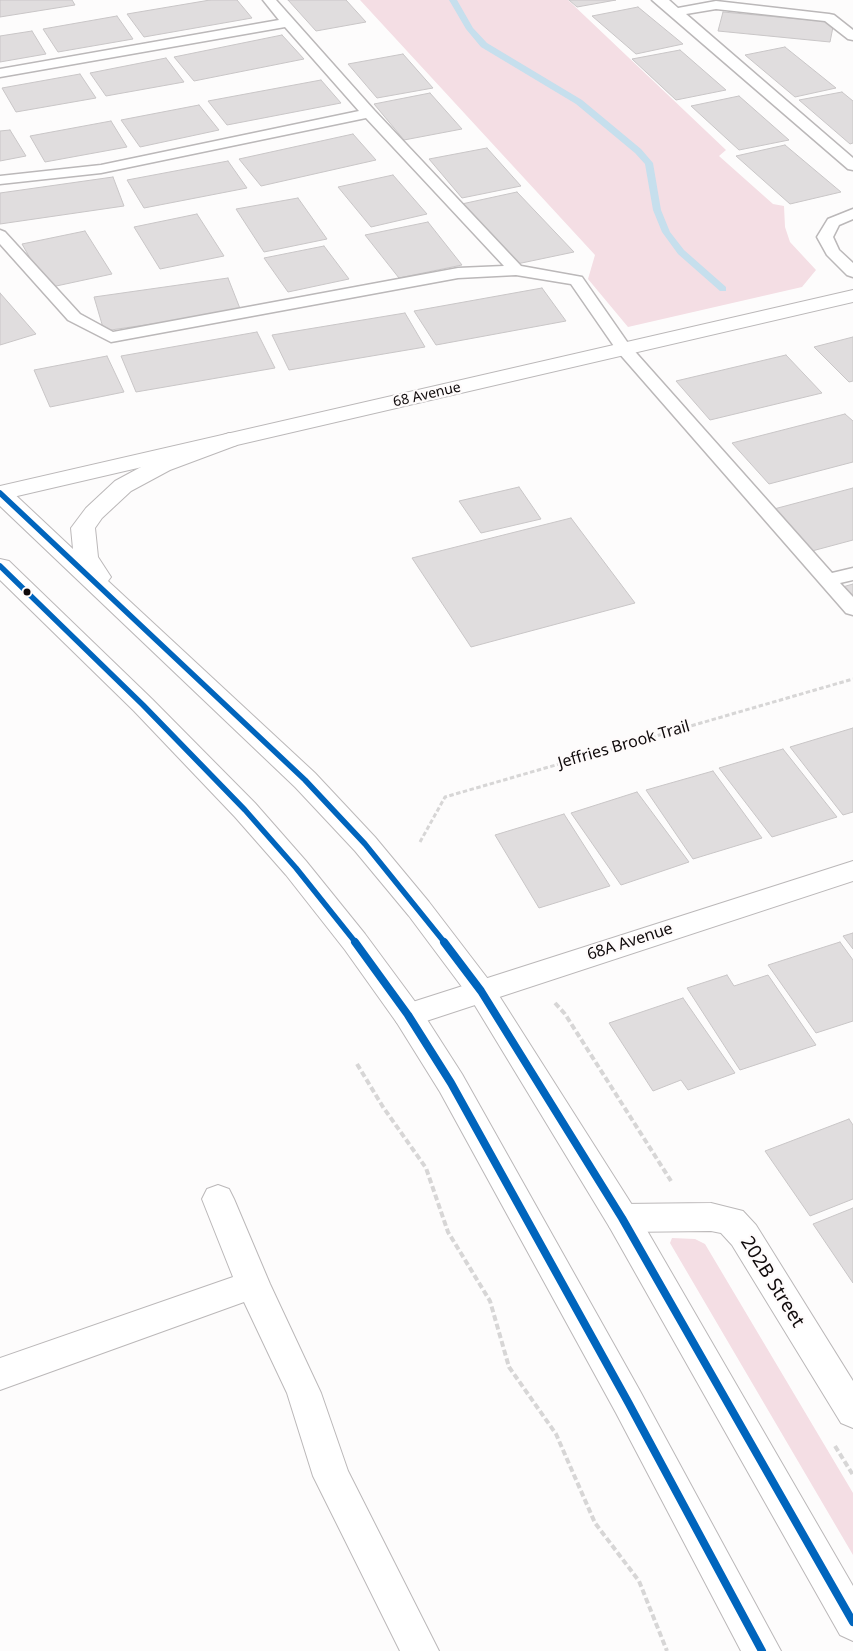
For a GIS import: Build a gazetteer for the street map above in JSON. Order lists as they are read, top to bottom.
{
  "streets": {
    "main road": ["68 Avenue", "68A Avenue", "202B Street"],
    "path": ["Jeffries Brook Trail"]
  }
}
